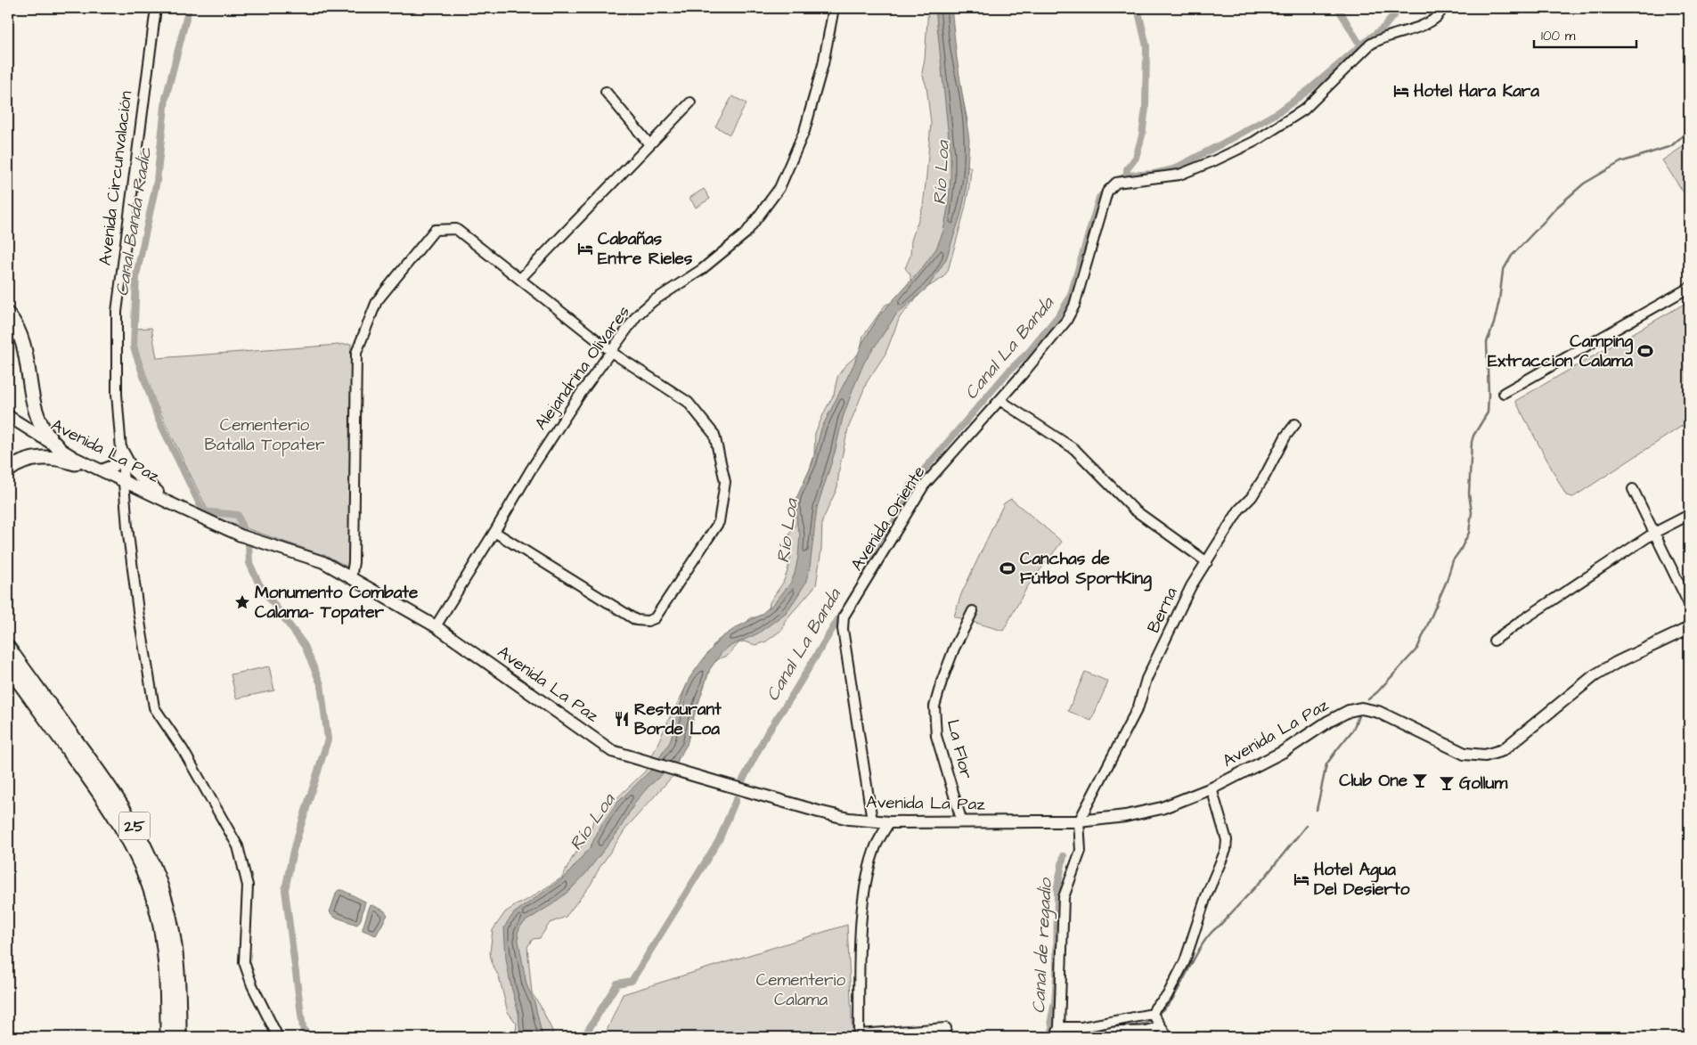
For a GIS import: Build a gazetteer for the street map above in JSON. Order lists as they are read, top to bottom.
{
  "streets": {
    "highway": ["25"],
    "main road": ["Avenida La Paz"],
    "street": [
      "Avenida Circunvalación",
      "Alejandrina Olivares",
      "Avenida Oriente",
      "Berna",
      "La Flor"
    ]
  },
  "crossings": [
    ["Avenida Circunvalación", "Avenida La Paz"],
    ["Alejandrina Olivares", "Avenida La Paz"],
    ["Avenida La Paz", "Avenida Oriente"],
    ["Avenida La Paz", "Berna"],
    ["Avenida La Paz", "La Flor"]
  ],
  "water": [
    "Río Loa",
    "Canal Banda Radic",
    "Canal La Banda",
    "Canal de regadio"
  ],
  "parks": ["Cementerio Batalla Topater", "Cementerio Calama"],
  "places": {
    "hotel": ["Hotel Hara Kara", "Cabañas Entre Rieles", "Hotel Agua Del Desierto"],
    "sports": ["Camping Extraccion Calama", "Canchas de Fútbol SportKing"],
    "place": ["Monumento Combate Calama- Topater"],
    "restaurant": ["Restaurant Borde Loa"],
    "bar": ["Club One", "Gollum"]
  },
  "scale_bar": "100 m"
}
